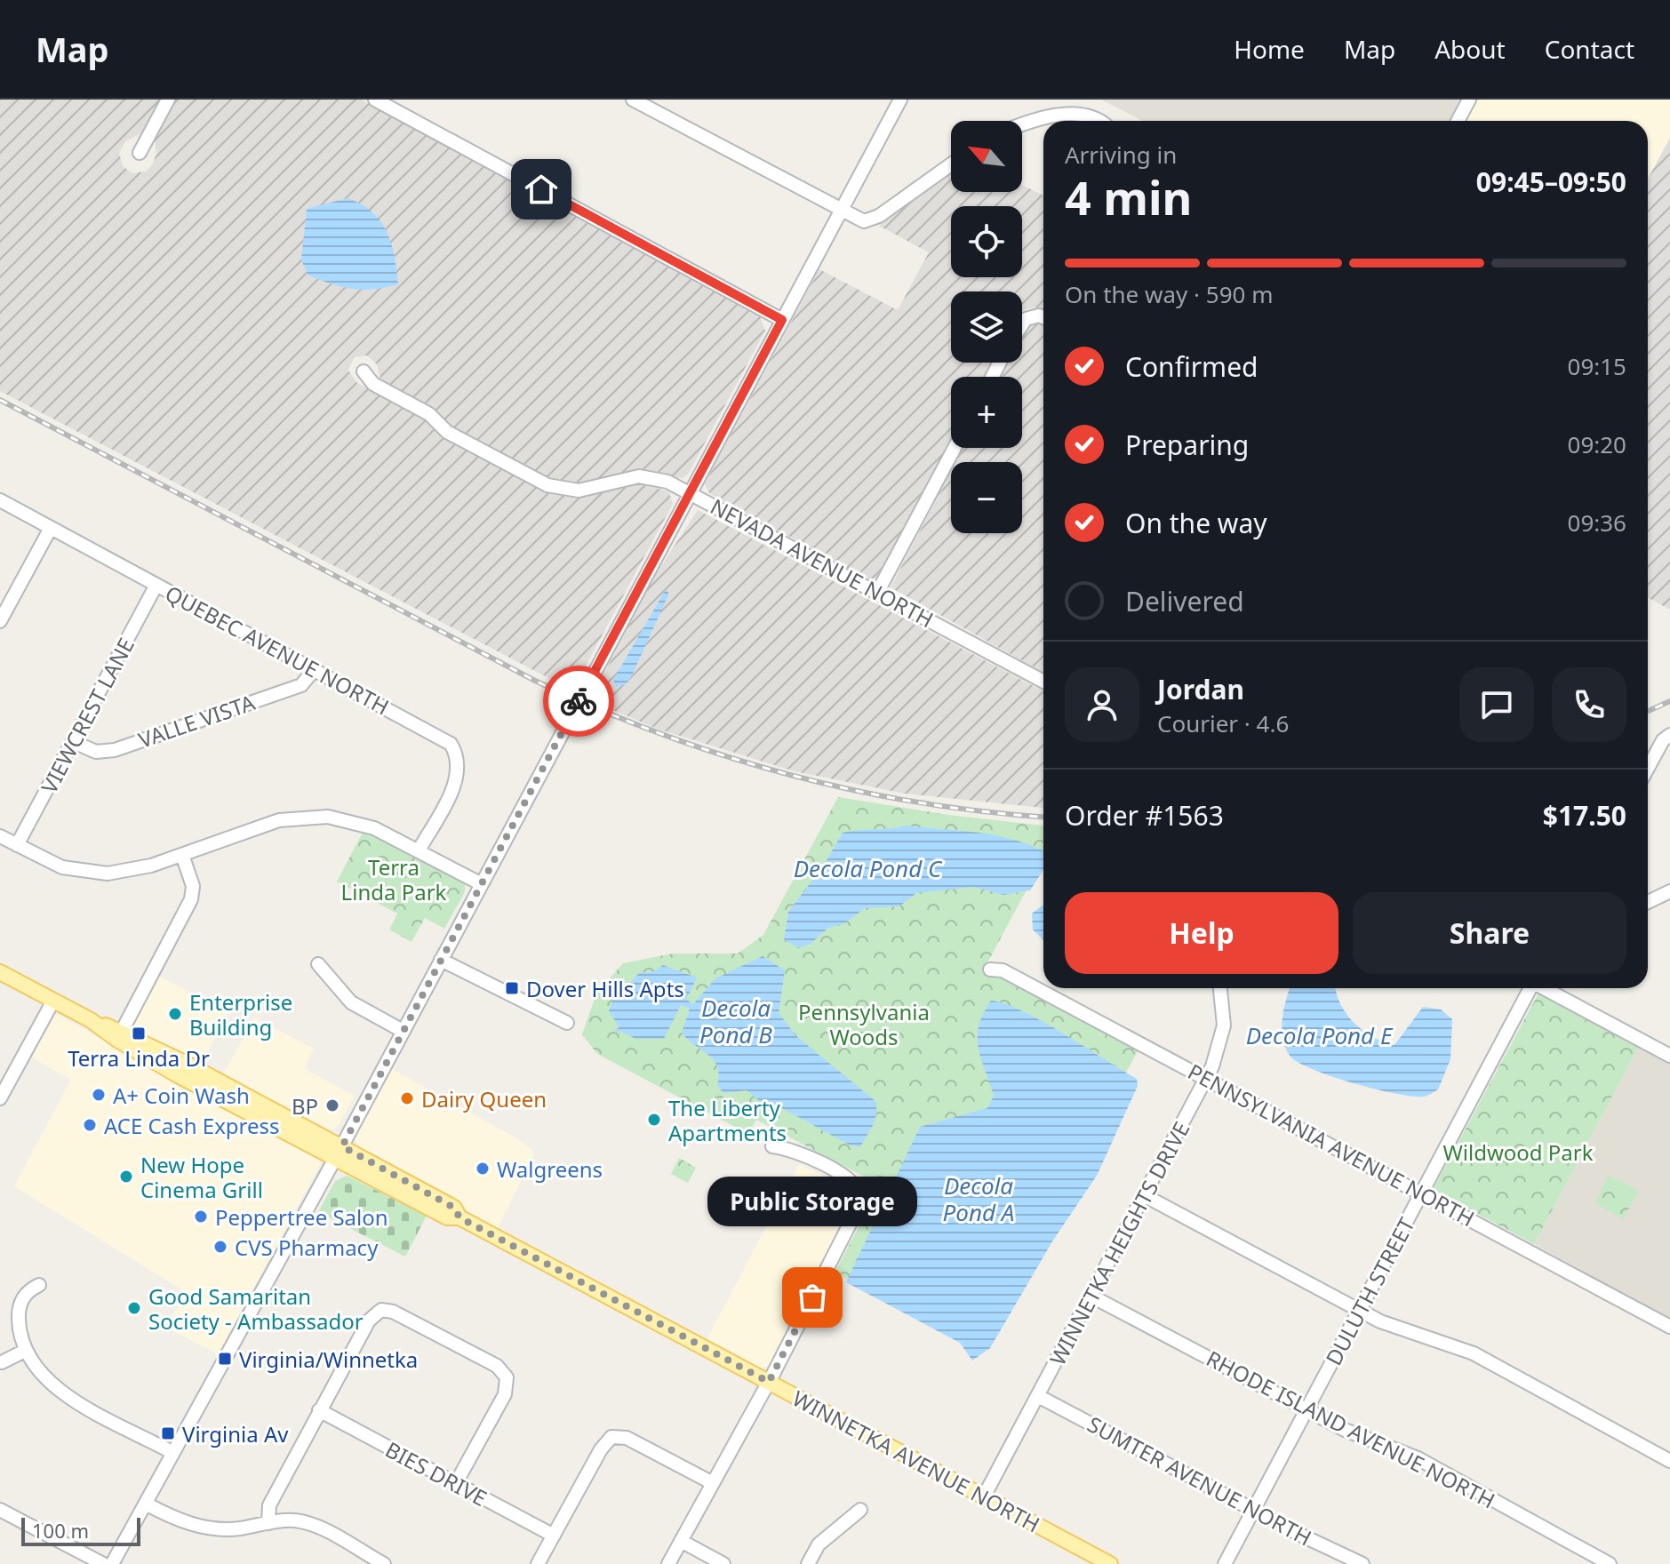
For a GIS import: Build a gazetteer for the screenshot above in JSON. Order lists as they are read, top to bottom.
{
  "streets": {
    "main road": ["WINNETKA AVENUE NORTH"],
    "street": [
      "NEVADA AVENUE NORTH",
      "QUEBEC AVENUE NORTH",
      "VIEWCREST LANE",
      "VALLE VISTA",
      "PENNSYLVANIA AVENUE NORTH",
      "WINNETKA HEIGHTS DRIVE",
      "DULUTH STREET",
      "RHODE ISLAND AVENUE NORTH",
      "BIES DRIVE",
      "SUMTER AVENUE NORTH"
    ]
  },
  "crossings": [
    ["QUEBEC AVENUE NORTH", "VIEWCREST LANE"],
    ["QUEBEC AVENUE NORTH", "VALLE VISTA"],
    ["VIEWCREST LANE", "VALLE VISTA"],
    ["PENNSYLVANIA AVENUE NORTH", "WINNETKA HEIGHTS DRIVE"],
    ["PENNSYLVANIA AVENUE NORTH", "DULUTH STREET"],
    ["WINNETKA HEIGHTS DRIVE", "RHODE ISLAND AVENUE NORTH"],
    ["WINNETKA HEIGHTS DRIVE", "WINNETKA AVENUE NORTH"],
    ["WINNETKA HEIGHTS DRIVE", "SUMTER AVENUE NORTH"],
    ["DULUTH STREET", "RHODE ISLAND AVENUE NORTH"],
    ["DULUTH STREET", "SUMTER AVENUE NORTH"]
  ],
  "water": [
    "Decola Pond C",
    "Decola Pond B",
    "Decola Pond E",
    "Decola Pond A"
  ],
  "parks": ["Terra Linda Park", "Pennsylvania Woods", "Wildwood Park"],
  "places": {
    "transit": [
      "Dover Hills Apts",
      "Terra Linda Dr",
      "Virginia/Winnetka",
      "Virginia Av"
    ],
    "other": [
      "Enterprise Building",
      "A+ Coin Wash",
      "Dairy Queen",
      "BP",
      "The Liberty Apartments",
      "ACE Cash Express",
      "Walgreens",
      "New Hope Cinema Grill",
      "Peppertree Salon",
      "CVS Pharmacy",
      "Public Storage",
      "Good Samaritan Society - Ambassador"
    ]
  },
  "scale_bar": "100 m",
  "north": "top left",
  "page": {
    "header": "Map",
    "nav": [
      "Home",
      "Map",
      "About",
      "Contact"
    ],
    "map_buttons": ["+", "−"],
    "heading": ["4 min", "Arriving in", "09:45–09:50"],
    "panel": [
      "Jordan",
      "Courier · 4.6",
      "Order #1563",
      "$17.50"
    ],
    "bar": "On the way · 590 m",
    "list": [
      ["Confirmed", "09:15"],
      ["Preparing", "09:20"],
      ["On the way", "09:36"],
      "Delivered"
    ],
    "buttons": ["Help", "Share"],
    "bubble": "Public Storage",
    "scale": "100 m"
  }
}
